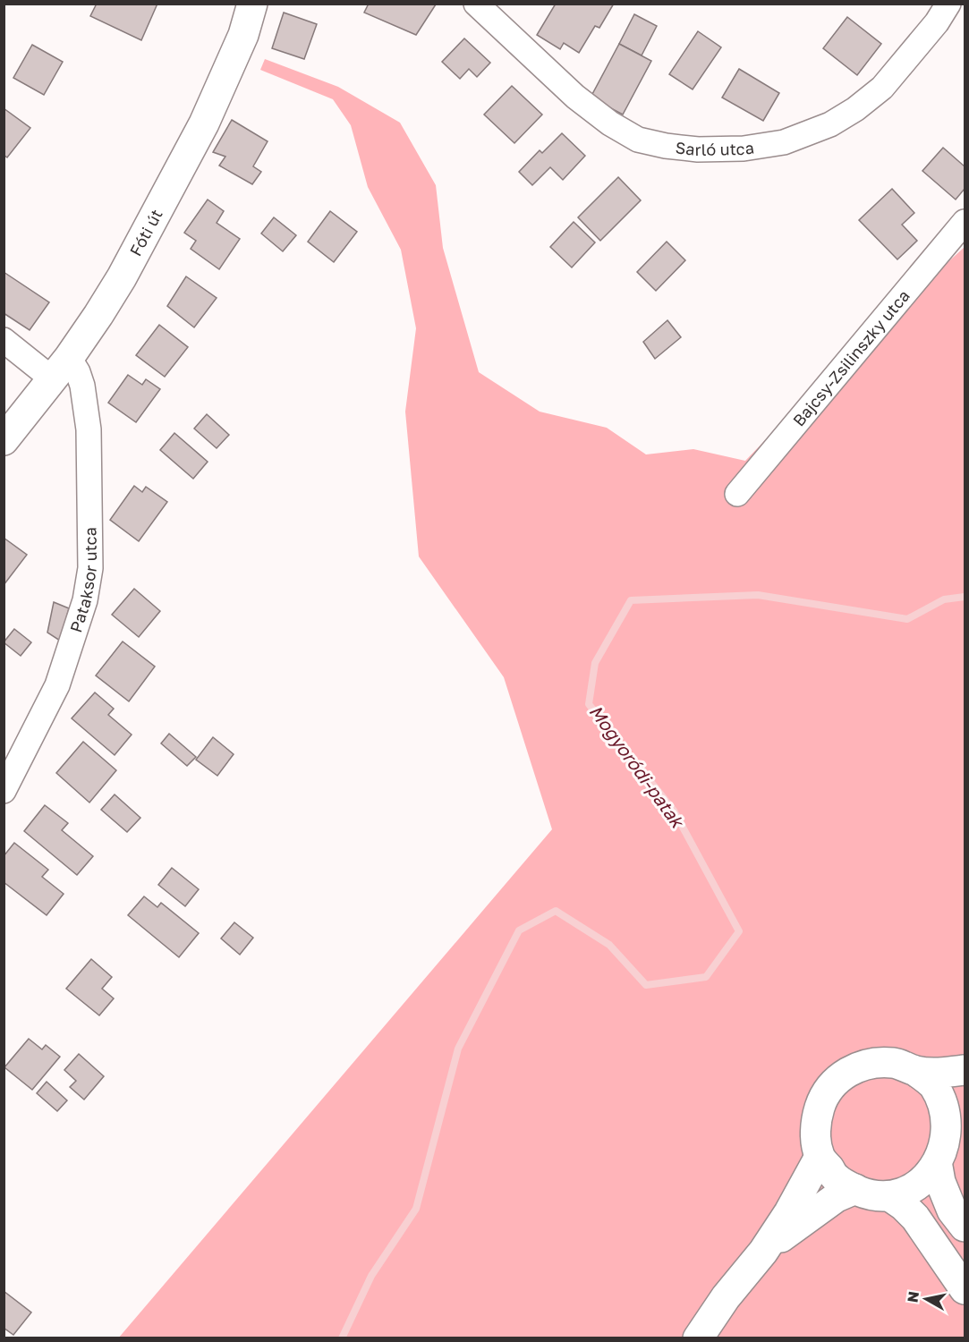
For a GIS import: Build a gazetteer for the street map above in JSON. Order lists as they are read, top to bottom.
{
  "streets": {
    "main road": ["Fóti út"],
    "street": ["Sarló utca", "Bajcsy-Zsilinszky utca", "Pataksor utca"]
  },
  "crossings": [
    ["Fóti út", "Pataksor utca"]
  ],
  "water": ["Mogyoródi-patak"],
  "north": "left"
}
